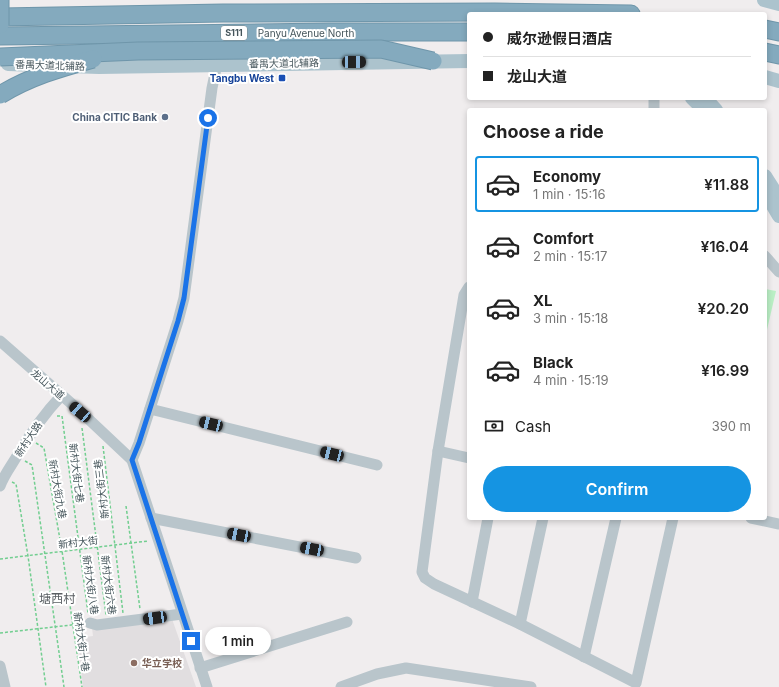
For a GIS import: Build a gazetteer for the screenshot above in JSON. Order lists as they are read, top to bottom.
{
  "streets": {
    "highway": ["S111", "Panyu Avenue North"],
    "main road": ["番禺大道北辅路", "番禺大道北铺路"],
    "street": ["龙山大道", "新村大路"],
    "path": [
      "新村大街七巷",
      "新村大街九巷",
      "新村大街三巷",
      "新村大街",
      "新村大街八巷",
      "新村大街六巷",
      "新村大街十巷"
    ]
  },
  "crossings": [
    ["番禺大道北辅路", "番禺大道北铺路"],
    ["龙山大道", "新村大路"],
    ["龙山大道", "新村大街三巷"],
    ["龙山大道", "新村大街"],
    ["龙山大道", "新村大街六巷"],
    ["新村大路", "新村大街七巷"],
    ["新村大路", "新村大街九巷"],
    ["新村大街七巷", "新村大街"],
    ["新村大街七巷", "新村大街八巷"],
    ["新村大街九巷", "新村大街"],
    ["新村大街九巷", "新村大街十巷"],
    ["新村大街三巷", "新村大街"],
    ["新村大街", "新村大街八巷"],
    ["新村大街", "新村大街六巷"],
    ["新村大街", "新村大街十巷"]
  ],
  "districts": ["塘西村"],
  "places": {
    "transit": ["Tangbu West"],
    "other": ["China CITIC Bank", "华立学校"]
  },
  "page": {
    "banner": ["威尔逊假日酒店", "龙山大道"],
    "heading": "Choose a ride",
    "list": [
      {
        "name": "Economy",
        "note": "1 min · 15:16",
        "value": "¥11.88"
      },
      {
        "name": "Comfort",
        "note": "2 min · 15:17",
        "value": "¥16.04"
      },
      {
        "name": "XL",
        "note": "3 min · 15:18",
        "value": "¥20.20"
      },
      {
        "name": "Black",
        "note": "4 min · 15:19",
        "value": "¥16.99"
      }
    ],
    "pay": ["Cash", "390 m"],
    "buttons": "Confirm",
    "bubble": "1 min"
  }
}
